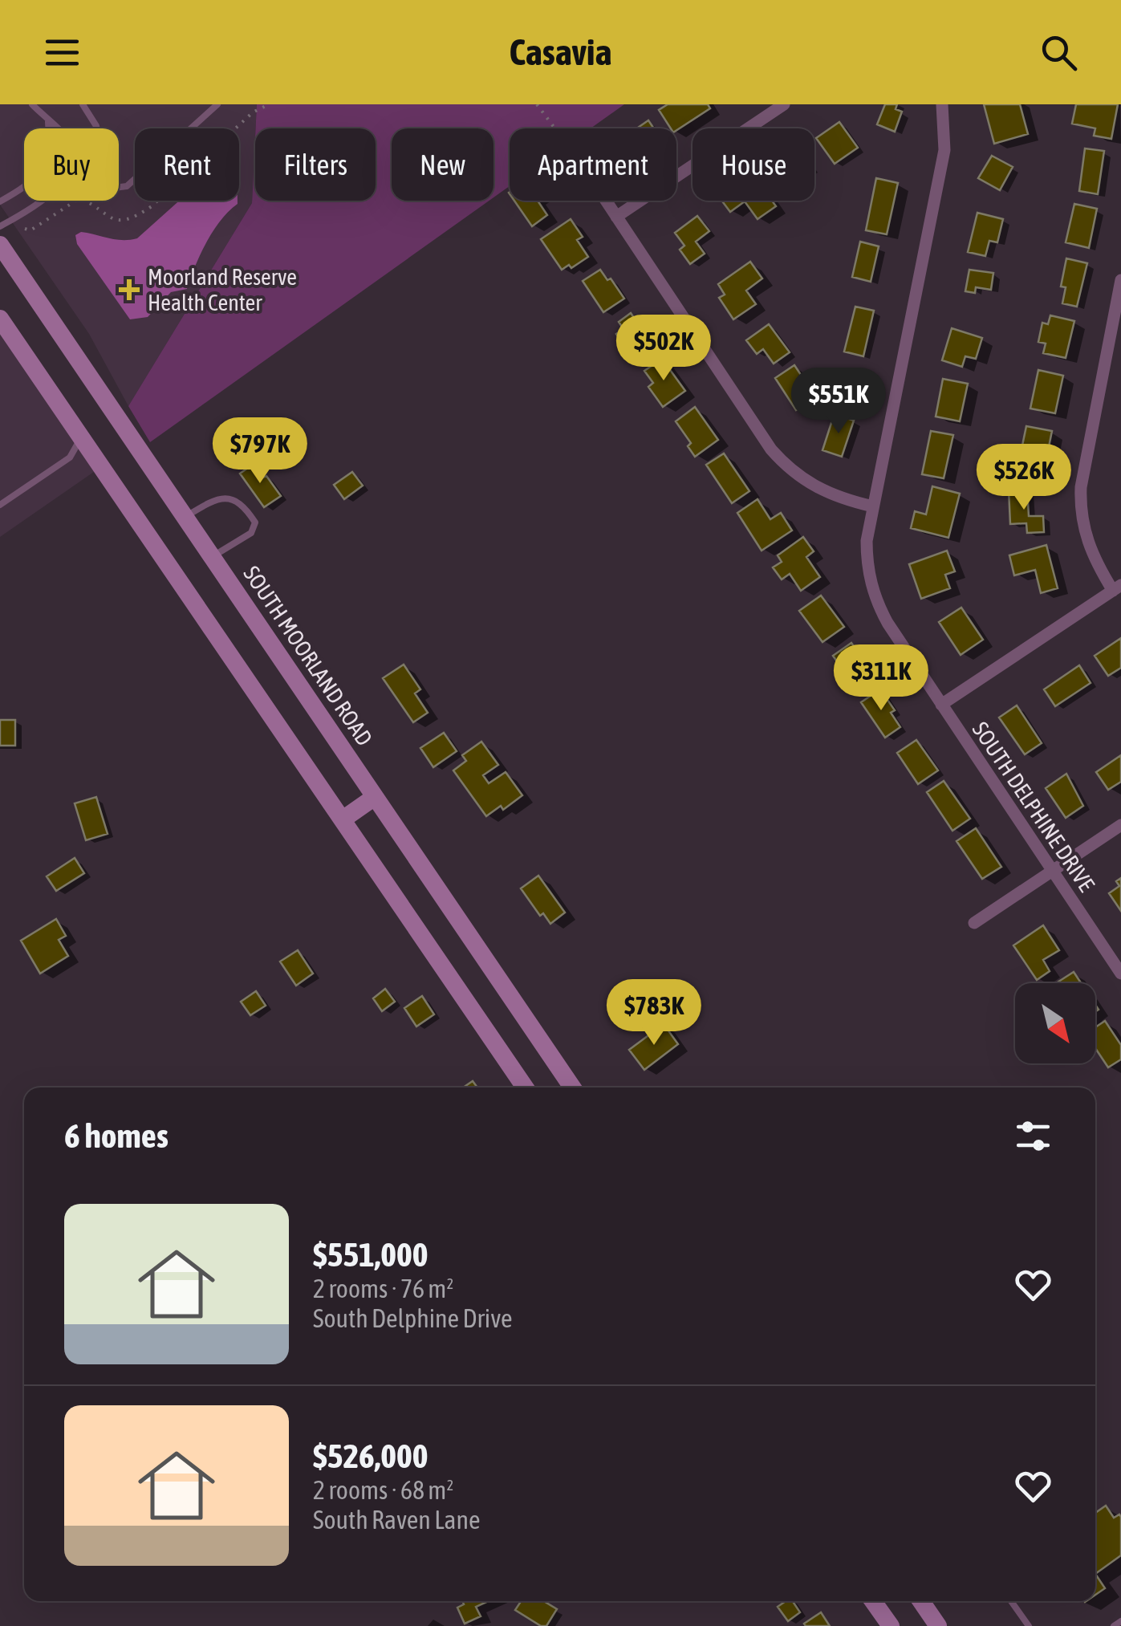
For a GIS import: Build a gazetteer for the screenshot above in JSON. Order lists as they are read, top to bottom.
{
  "streets": {
    "main road": ["SOUTH MOORLAND ROAD"],
    "street": ["SOUTH DELPHINE DRIVE"]
  },
  "places": {
    "health": ["Moorland Reserve Health Center"]
  },
  "north": "bottom right",
  "page": {
    "header": "Casavia",
    "chip": [
      "Buy",
      "Rent",
      "Filters",
      "New",
      "Apartment",
      "House"
    ],
    "price": [
      "$502K",
      "$551K",
      "$797K",
      "$526K",
      "$311K",
      "$783K"
    ],
    "heading": "6 homes",
    "list": [
      {
        "name": "$551,000",
        "note": "2 rooms · 76 m² · South Delphine Drive"
      },
      {
        "name": "$526,000",
        "note": "2 rooms · 68 m² · South Raven Lane"
      }
    ]
  }
}
